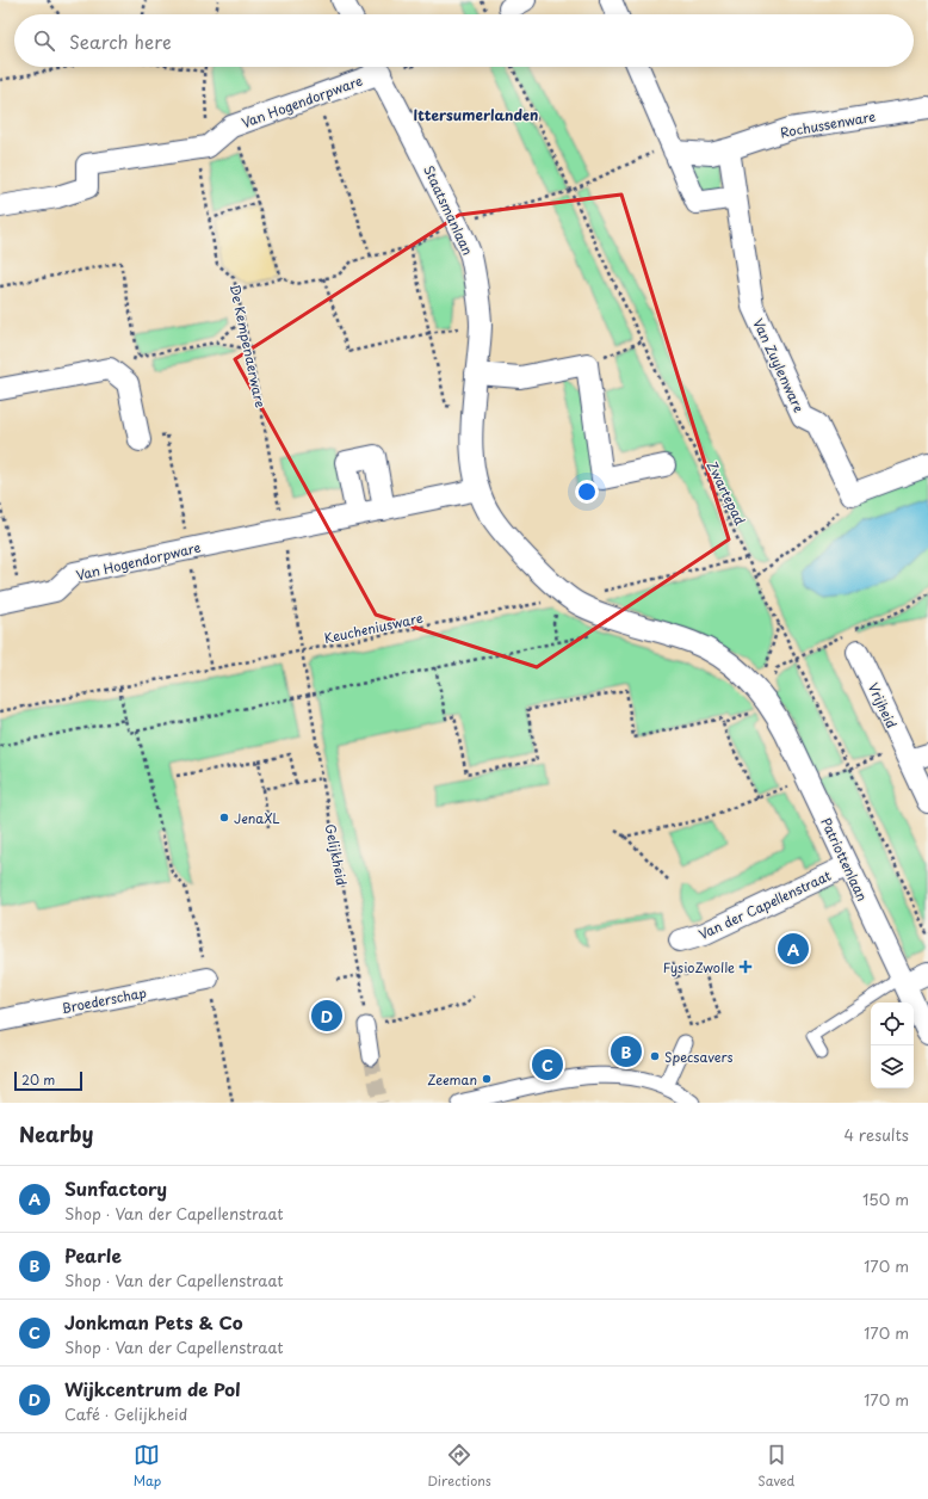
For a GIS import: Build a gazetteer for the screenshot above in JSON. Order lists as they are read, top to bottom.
{
  "streets": {
    "street": [
      "Van Hogendorpware",
      "Rochussenware",
      "Staatsmanlaan",
      "Van Zuylenware",
      "Vrijheid",
      "Patriottenlaan",
      "Van der Capellenstraat",
      "Broederschap"
    ],
    "path": [
      "De Kempenaerware",
      "Zwartepad",
      "Keucheniusware",
      "Gelijkheid"
    ]
  },
  "crossings": [
    ["Van Hogendorpware", "De Kempenaerware"],
    ["Rochussenware", "Van Zuylenware"],
    ["Staatsmanlaan", "Keucheniusware"],
    ["Staatsmanlaan", "Patriottenlaan"],
    ["De Kempenaerware", "Keucheniusware"],
    ["De Kempenaerware", "Gelijkheid"],
    ["Zwartepad", "Keucheniusware"],
    ["Keucheniusware", "Gelijkheid"],
    ["Patriottenlaan", "Van der Capellenstraat"]
  ],
  "districts": ["Ittersumerlanden"],
  "places": {
    "other": ["JenaXL", "Specsavers", "Zeeman"],
    "health": ["FysioZwolle"]
  },
  "scale_bar": "20 m",
  "page": {
    "search": "Search here",
    "pins": [
      "A",
      "D",
      "B",
      "C"
    ],
    "scale": "20 m",
    "heading": ["Nearby", "4 results"],
    "list": [
      {
        "mark": "A",
        "name": "Sunfactory",
        "note": "Shop · Van der Capellenstraat",
        "value": "150 m"
      },
      {
        "mark": "B",
        "name": "Pearle",
        "note": "Shop · Van der Capellenstraat",
        "value": "170 m"
      },
      {
        "mark": "C",
        "name": "Jonkman Pets & Co",
        "note": "Shop · Van der Capellenstraat",
        "value": "170 m"
      },
      {
        "mark": "D",
        "name": "Wijkcentrum de Pol",
        "note": "Café · Gelijkheid",
        "value": "170 m"
      }
    ],
    "nav": ["Map", "Directions", "Saved"]
  }
}
